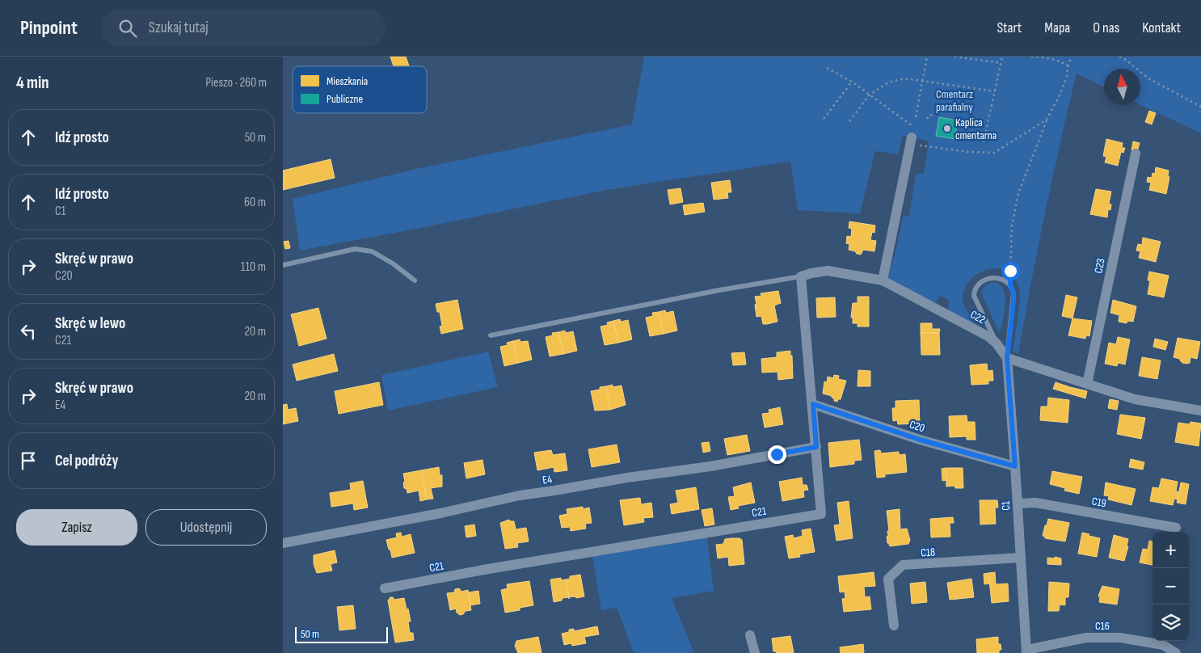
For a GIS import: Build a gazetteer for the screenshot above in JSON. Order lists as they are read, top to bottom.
{
  "streets": {
    "street": [
      "C23",
      "C22",
      "C20",
      "E4",
      "C19",
      "C1",
      "C21",
      "C18",
      "C16"
    ]
  },
  "crossings": [
    ["C22", "C1"],
    ["C20", "C1"],
    ["C20", "C21"],
    ["E4", "C21"],
    ["C19", "C1"],
    ["C1", "C18"],
    ["C1", "C16"]
  ],
  "parks": ["Cmentarz parafialny"],
  "places": ["Kaplica cmentarna"],
  "legend": ["Mieszkania", "Publiczne"],
  "scale_bar": "50 m",
  "north": "top",
  "page": {
    "header": "Pinpoint",
    "search": "Szukaj tutaj",
    "nav": [
      "Start",
      "Mapa",
      "O nas",
      "Kontakt"
    ],
    "heading": ["4 min", "Pieszo · 260 m"],
    "list": [
      ["Idź prosto", "50 m"],
      ["Idź prosto", "C1", "60 m"],
      ["Skręć w prawo", "C20", "110 m"],
      ["Skręć w lewo", "C21", "20 m"],
      ["Skręć w prawo", "E4", "20 m"],
      "Cel podróży"
    ],
    "buttons": ["Zapisz", "Udostępnij"],
    "map_buttons": ["+", "−"],
    "scale": "50 m"
  }
}
